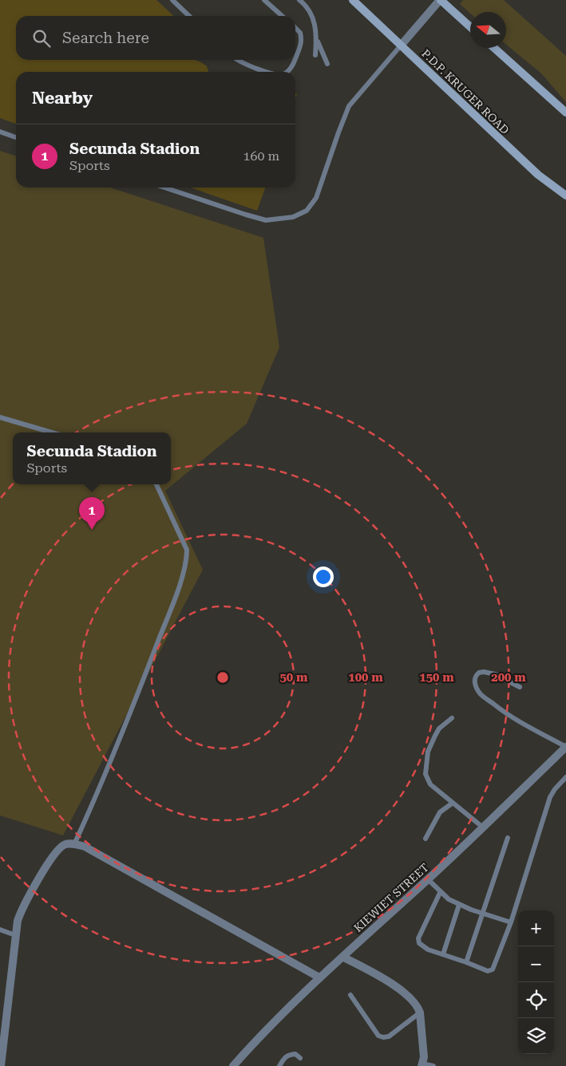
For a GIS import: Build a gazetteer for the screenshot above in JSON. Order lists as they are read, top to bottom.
{
  "streets": {
    "street": ["P.D.P. KRUGER ROAD", "KIEWIET STREET"]
  },
  "north": "left",
  "page": {
    "search": "Search here",
    "heading": "Nearby",
    "list": [
      {
        "mark": "1",
        "name": "Secunda Stadion",
        "note": "Sports",
        "value": "160 m"
      }
    ],
    "popup": ["Secunda Stadion", "Sports"],
    "pins": "1",
    "map_buttons": ["+", "−"]
  },
  "rings": [
    "50 m",
    "100 m",
    "150 m",
    "200 m"
  ]
}
